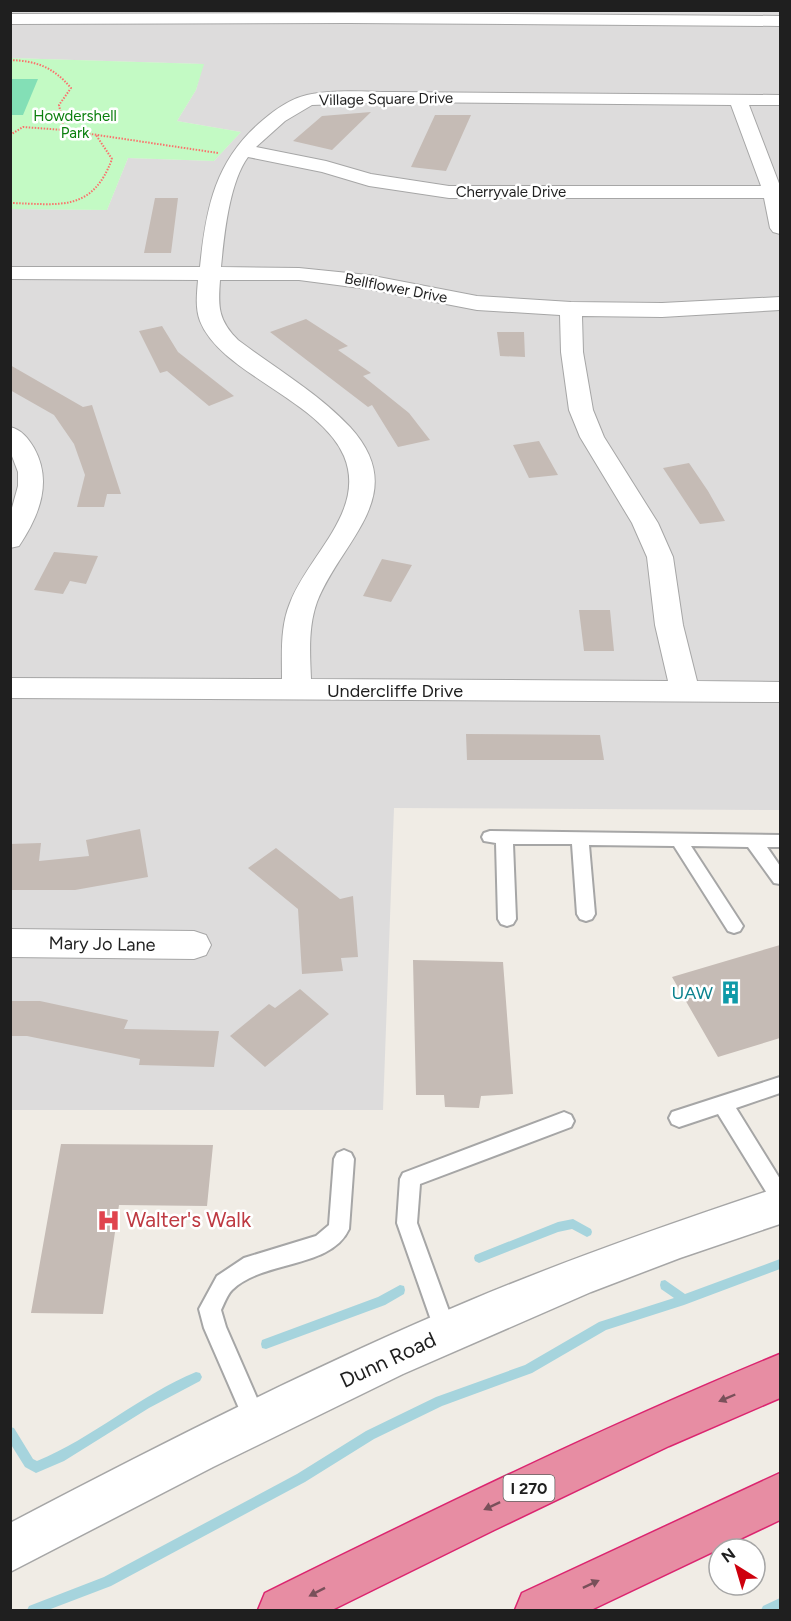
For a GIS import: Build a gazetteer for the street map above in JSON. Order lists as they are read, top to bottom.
{
  "streets": {
    "highway": ["I 270"],
    "street": [
      "Village Square Drive",
      "Cherryvale Drive",
      "Bellflower Drive",
      "Undercliffe Drive",
      "Mary Jo Lane",
      "Dunn Road"
    ]
  },
  "crossings": [
    ["Village Square Drive", "Cherryvale Drive"],
    ["Village Square Drive", "Bellflower Drive"],
    ["Village Square Drive", "Undercliffe Drive"]
  ],
  "parks": ["Howdershell Park"],
  "places": {
    "building": ["UAW"],
    "hospital": ["Walter's Walk"]
  },
  "north": "top left"
}
